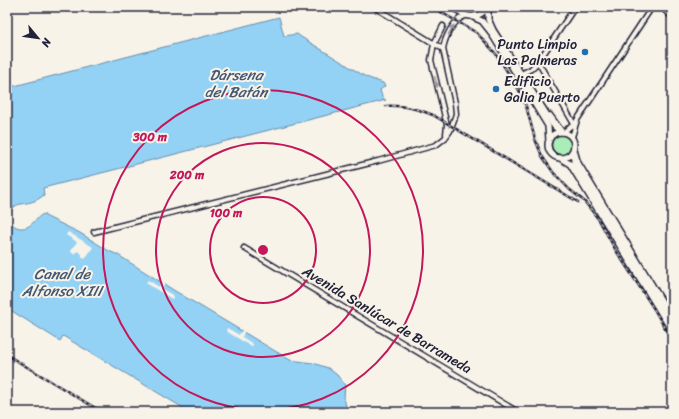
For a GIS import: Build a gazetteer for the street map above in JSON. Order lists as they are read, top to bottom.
{
  "streets": {
    "street": ["Avenida Sanlúcar de Barrameda"]
  },
  "water": ["Dársena del Batán", "Canal de Alfonso XIII"],
  "places": ["Punto Limpio Las Palmeras", "Edificio Galia Puerto"],
  "north": "bottom right",
  "rings": ["300 m", "200 m", "100 m"]
}
